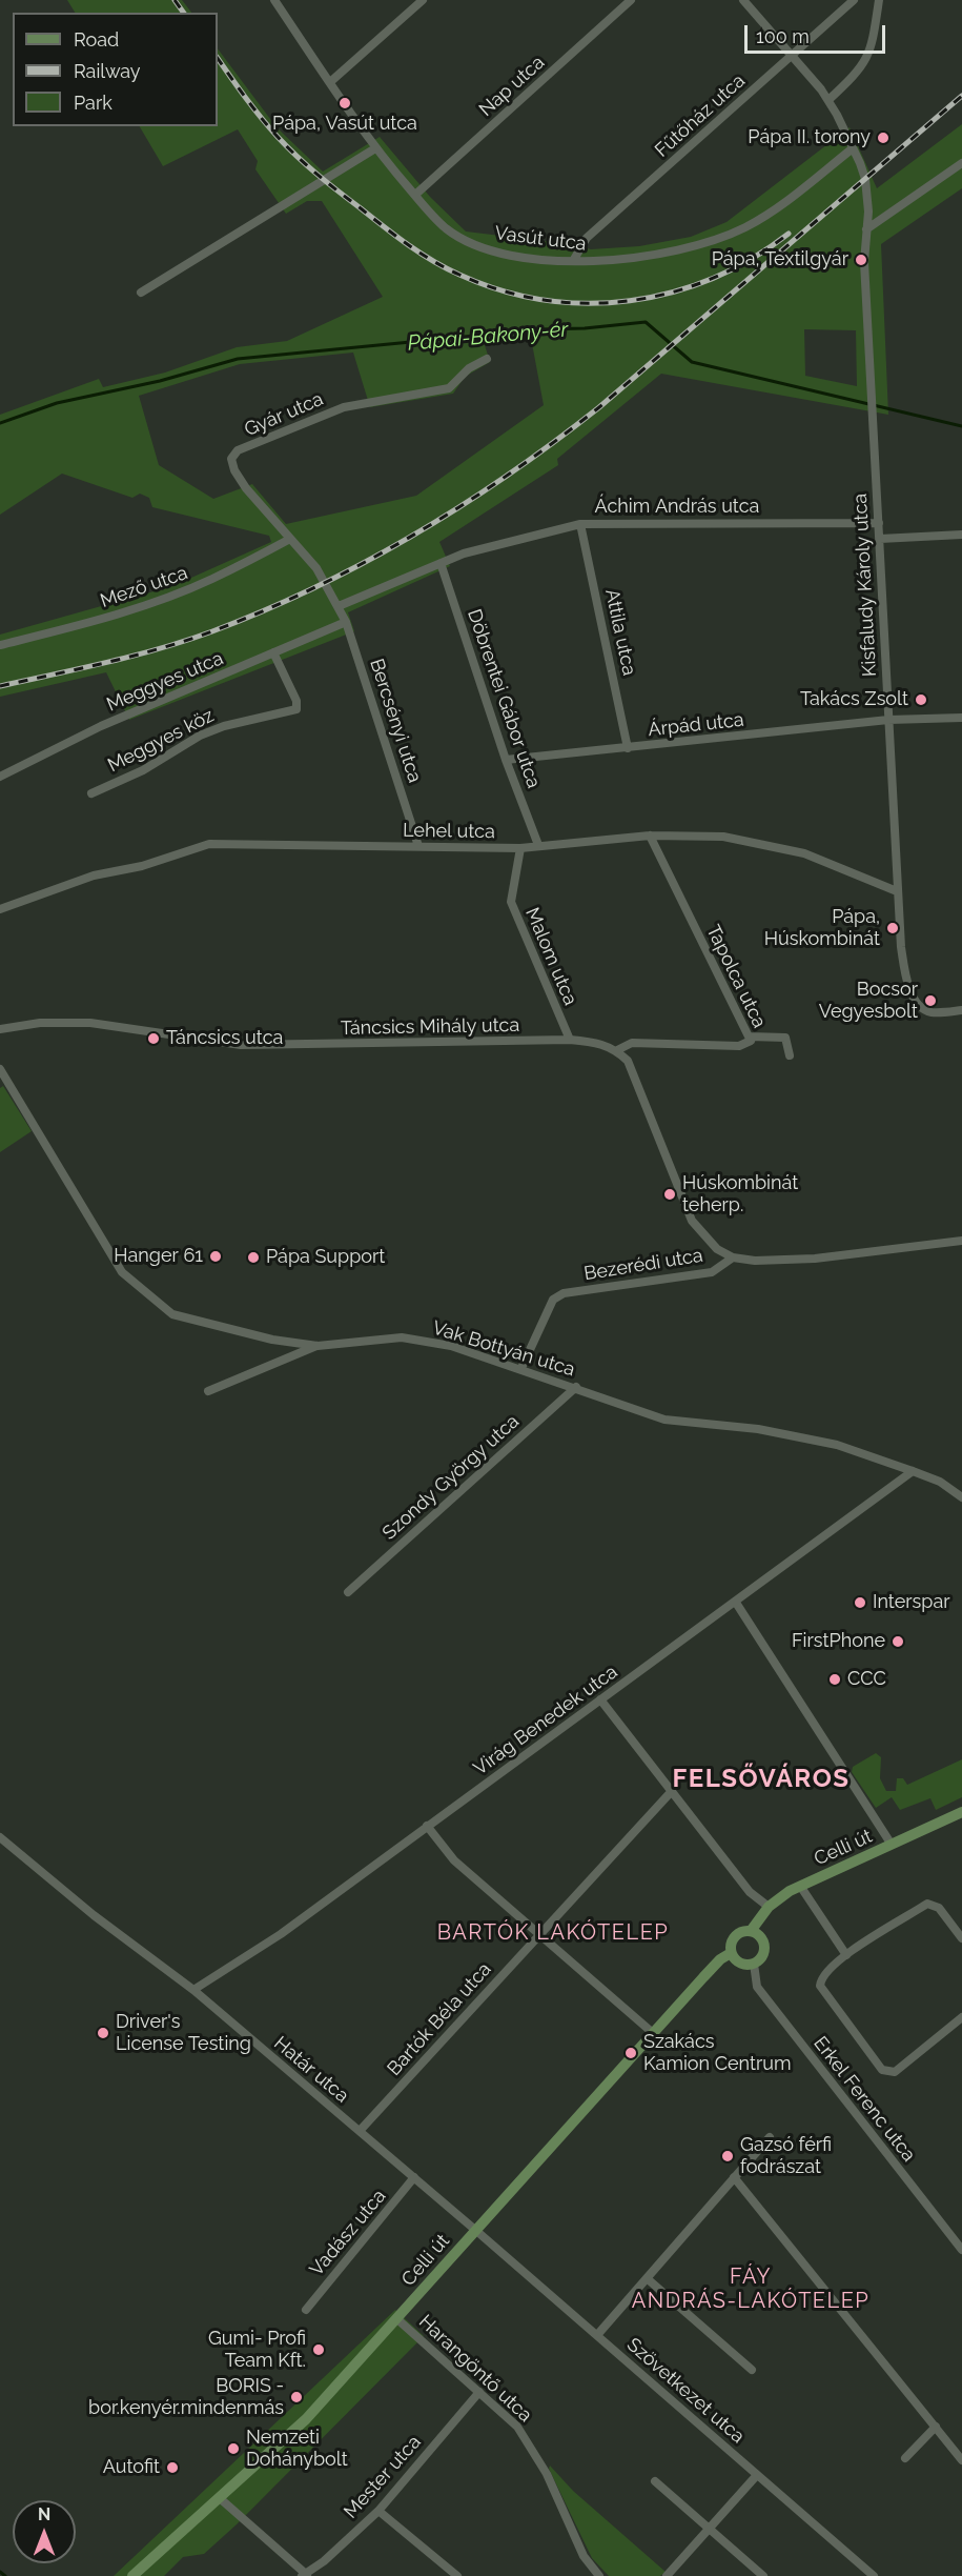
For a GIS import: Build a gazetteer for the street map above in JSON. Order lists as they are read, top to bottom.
{
  "streets": {
    "street": [
      "Nap utca",
      "Fűtőház utca",
      "Vasút utca",
      "Gyár utca",
      "Áchim András utca",
      "Kisfaludy Károly utca",
      "Mező utca",
      "Attila utca",
      "Meggyes utca",
      "Döbrentei Gábor utca",
      "Bercsényi utca",
      "Árpád utca",
      "Meggyes köz",
      "Lehel utca",
      "Malom utca",
      "Tapolca utca",
      "Táncsics Mihály utca",
      "Bezerédi utca",
      "Vak Bottyán utca",
      "Szondy György utca",
      "Virág Benedek utca",
      "Celli út",
      "Bartók Béla utca",
      "Határ utca",
      "Erkel Ferenc utca",
      "Vadász utca",
      "Harangöntő utca",
      "Szövetkezet utca",
      "Mester utca"
    ]
  },
  "crossings": [
    ["Nap utca", "Vasút utca"],
    ["Fűtőház utca", "Vasút utca"],
    ["Fűtőház utca", "Kisfaludy Károly utca"],
    ["Vasút utca", "Kisfaludy Károly utca"],
    ["Gyár utca", "Áchim András utca"],
    ["Gyár utca", "Mező utca"],
    ["Gyár utca", "Bercsényi utca"],
    ["Áchim András utca", "Kisfaludy Károly utca"],
    ["Áchim András utca", "Attila utca"],
    ["Áchim András utca", "Döbrentei Gábor utca"],
    ["Áchim András utca", "Bercsényi utca"],
    ["Kisfaludy Károly utca", "Árpád utca"],
    ["Kisfaludy Károly utca", "Lehel utca"],
    ["Attila utca", "Árpád utca"],
    ["Meggyes utca", "Bercsényi utca"],
    ["Meggyes utca", "Meggyes köz"],
    ["Döbrentei Gábor utca", "Árpád utca"],
    ["Döbrentei Gábor utca", "Lehel utca"],
    ["Bercsényi utca", "Lehel utca"],
    ["Lehel utca", "Malom utca"],
    ["Lehel utca", "Tapolca utca"],
    ["Malom utca", "Táncsics Mihály utca"],
    ["Tapolca utca", "Táncsics Mihály utca"],
    ["Bezerédi utca", "Vak Bottyán utca"],
    ["Vak Bottyán utca", "Szondy György utca"],
    ["Vak Bottyán utca", "Virág Benedek utca"],
    ["Virág Benedek utca", "Határ utca"],
    ["Celli út", "Határ utca"],
    ["Celli út", "Erkel Ferenc utca"],
    ["Celli út", "Harangöntő utca"],
    ["Celli út", "Szövetkezet utca"],
    ["Bartók Béla utca", "Határ utca"],
    ["Határ utca", "Vadász utca"],
    ["Határ utca", "Szövetkezet utca"],
    ["Harangöntő utca", "Mester utca"]
  ],
  "districts": ["FELSŐVÁROS", "BARTÓK LAKÓTELEP", "FÁY ANDRÁS-LAKÓTELEP"],
  "water": ["Pápai-Bakony-ér"],
  "places": [
    "Pápa, Vasút utca",
    "Pápa II. torony",
    "Pápa, Textilgyár",
    "Takács Zsolt",
    "Pápa, Húskombinát",
    "Bocsor Vegyesbolt",
    "Táncsics utca",
    "Húskombinát teherp.",
    "Hanger 61",
    "Pápa Support",
    "Interspar",
    "FirstPhone",
    "CCC",
    "Driver's License Testing",
    "Szakács Kamion Centrum",
    "Gazsó férfi fodrászat",
    "Gumi- Profi Team Kft.",
    "BORIS - bor.kenyér.mindenmás",
    "Nemzeti Dohánybolt",
    "Autofit"
  ],
  "legend": ["Road", "Railway", "Park"],
  "scale_bar": "100 m",
  "north": "top"
}
